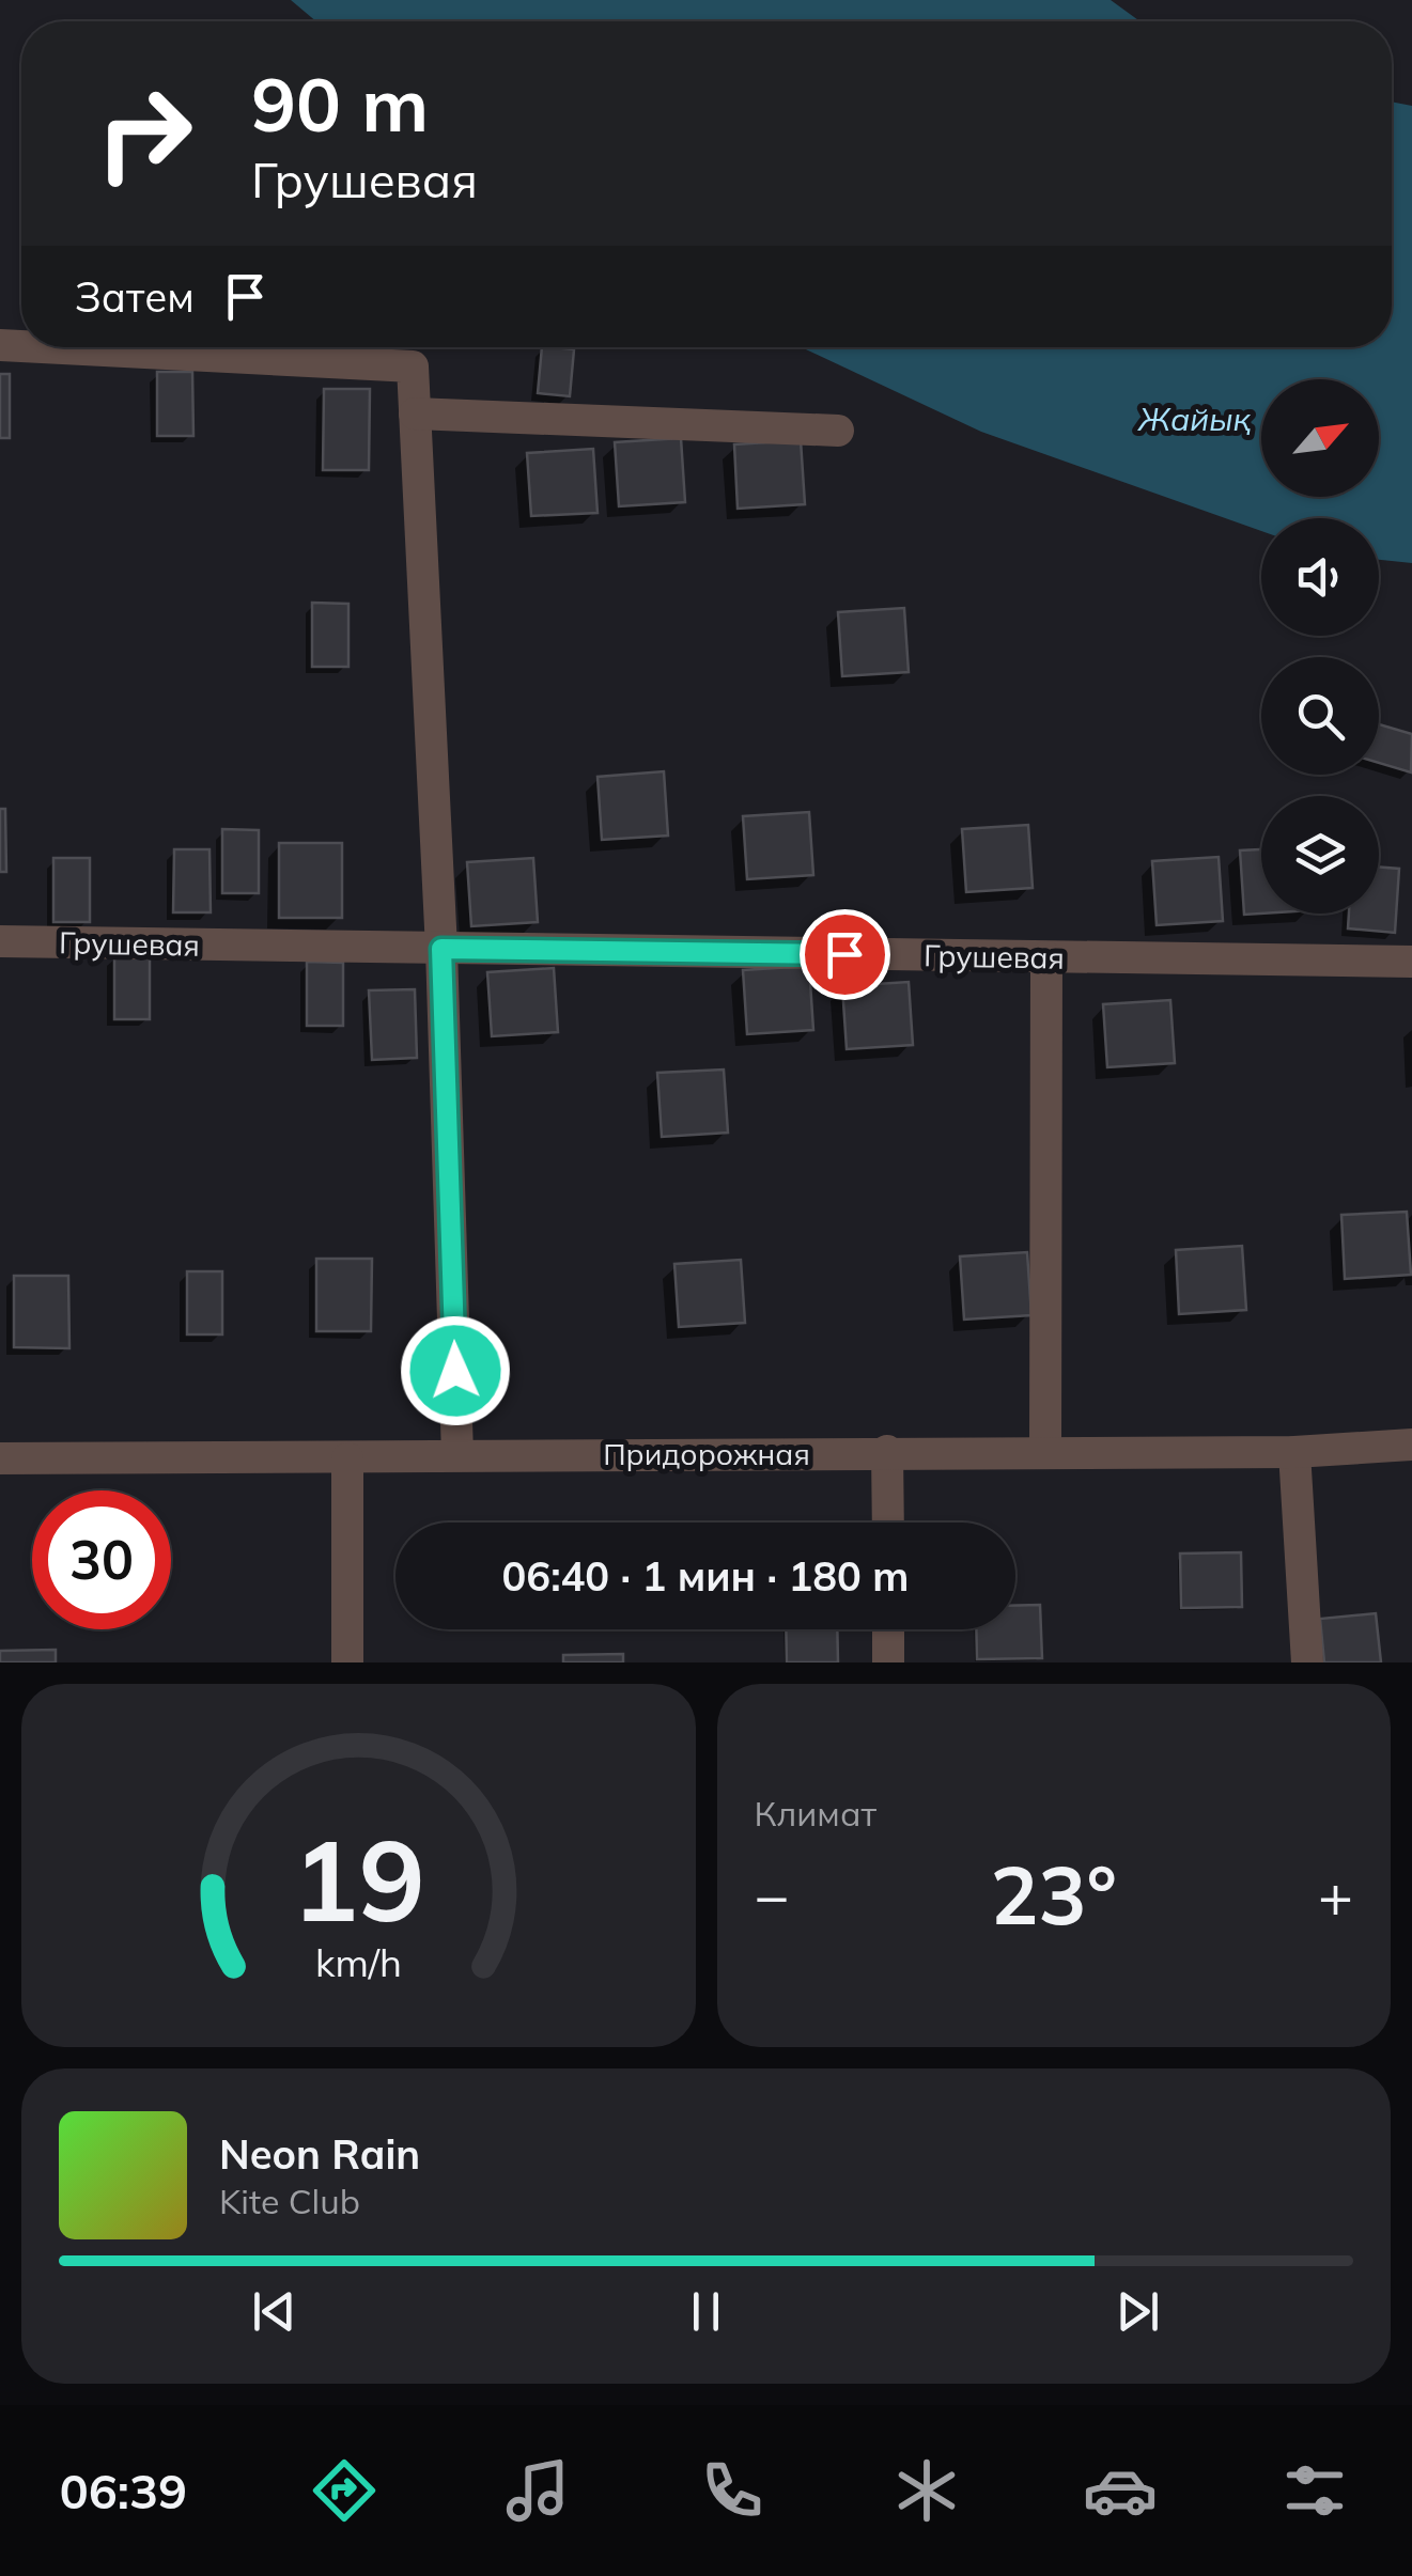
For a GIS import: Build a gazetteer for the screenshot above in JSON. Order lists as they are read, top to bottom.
{
  "streets": {
    "street": ["Грушевая", "Придорожная"]
  },
  "water": ["Жайық"],
  "north": "top right",
  "page": {
    "turn": ["90 m", "Грушевая"],
    "then": "Затем",
    "limit": "30",
    "trip": "06:40 · 1 мин · 180 m",
    "tile": "Климат",
    "heat": ["−", "23°", "+"],
    "song": ["Neon Rain", "Kite Club"],
    "tabs": "06:39",
    "gauge": ["19", "km/h"]
  }
}
